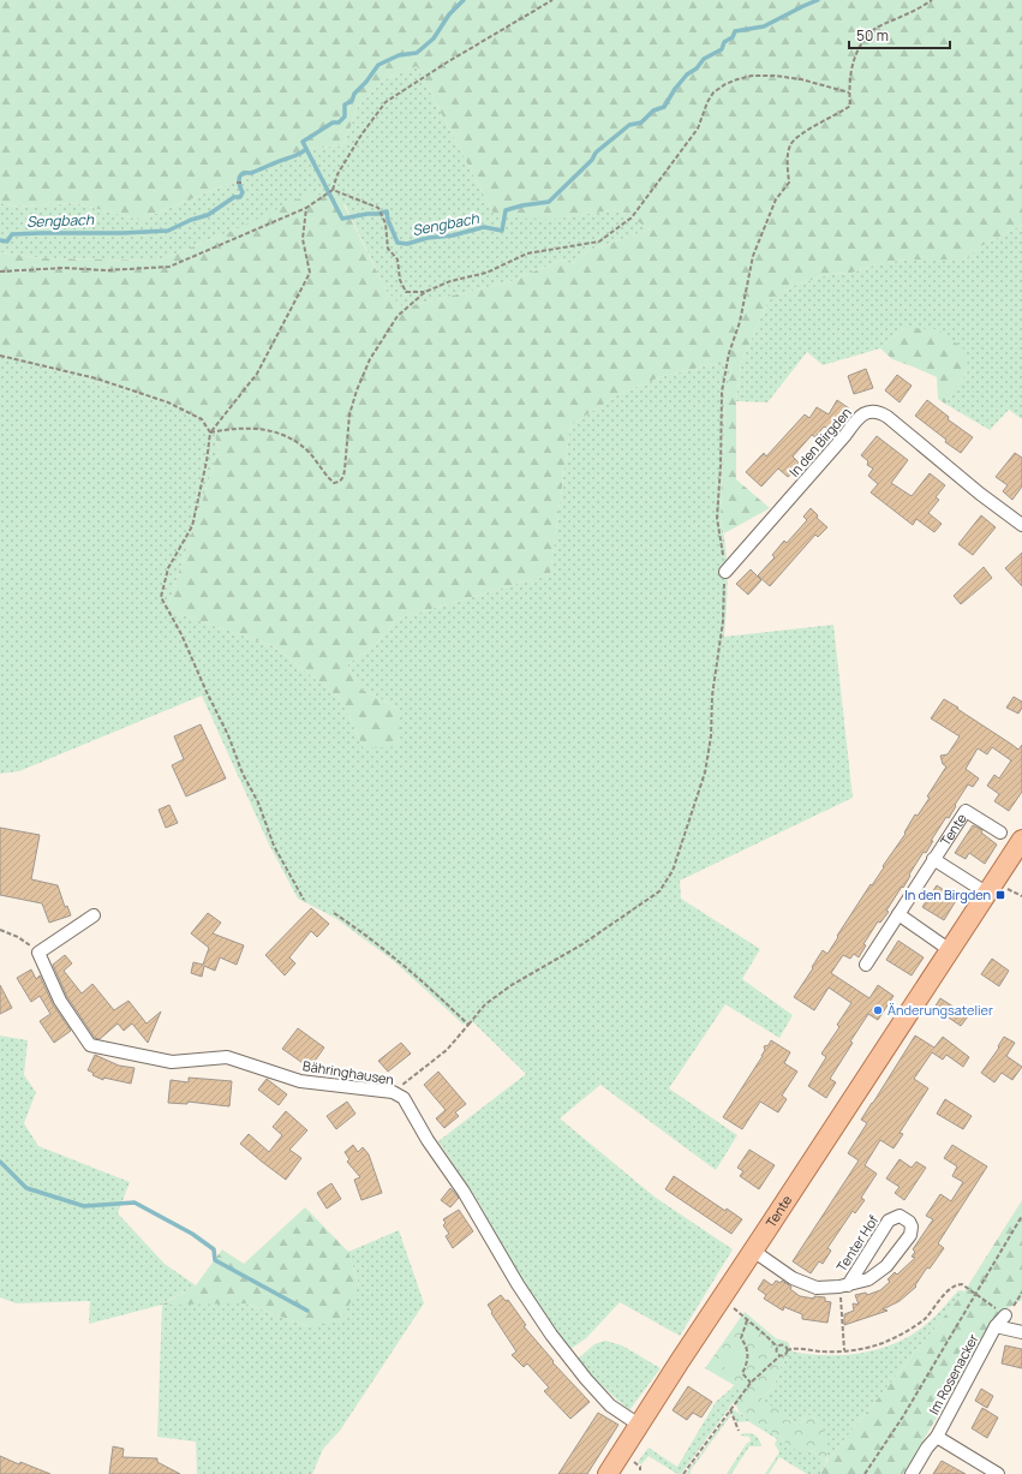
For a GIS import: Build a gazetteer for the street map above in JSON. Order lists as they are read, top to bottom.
{
  "streets": {
    "main road": ["Tente"],
    "street": [
      "In den Birgden",
      "Bähringhausen",
      "Tenter Hof",
      "Im Rosenacker"
    ]
  },
  "crossings": [
    ["Tente", "Bähringhausen"],
    ["Tente", "Tenter Hof"]
  ],
  "water": ["Sengbach"],
  "places": {
    "transit": ["In den Birgden"],
    "other": ["Änderungsatelier"]
  },
  "scale_bar": "50 m"
}
